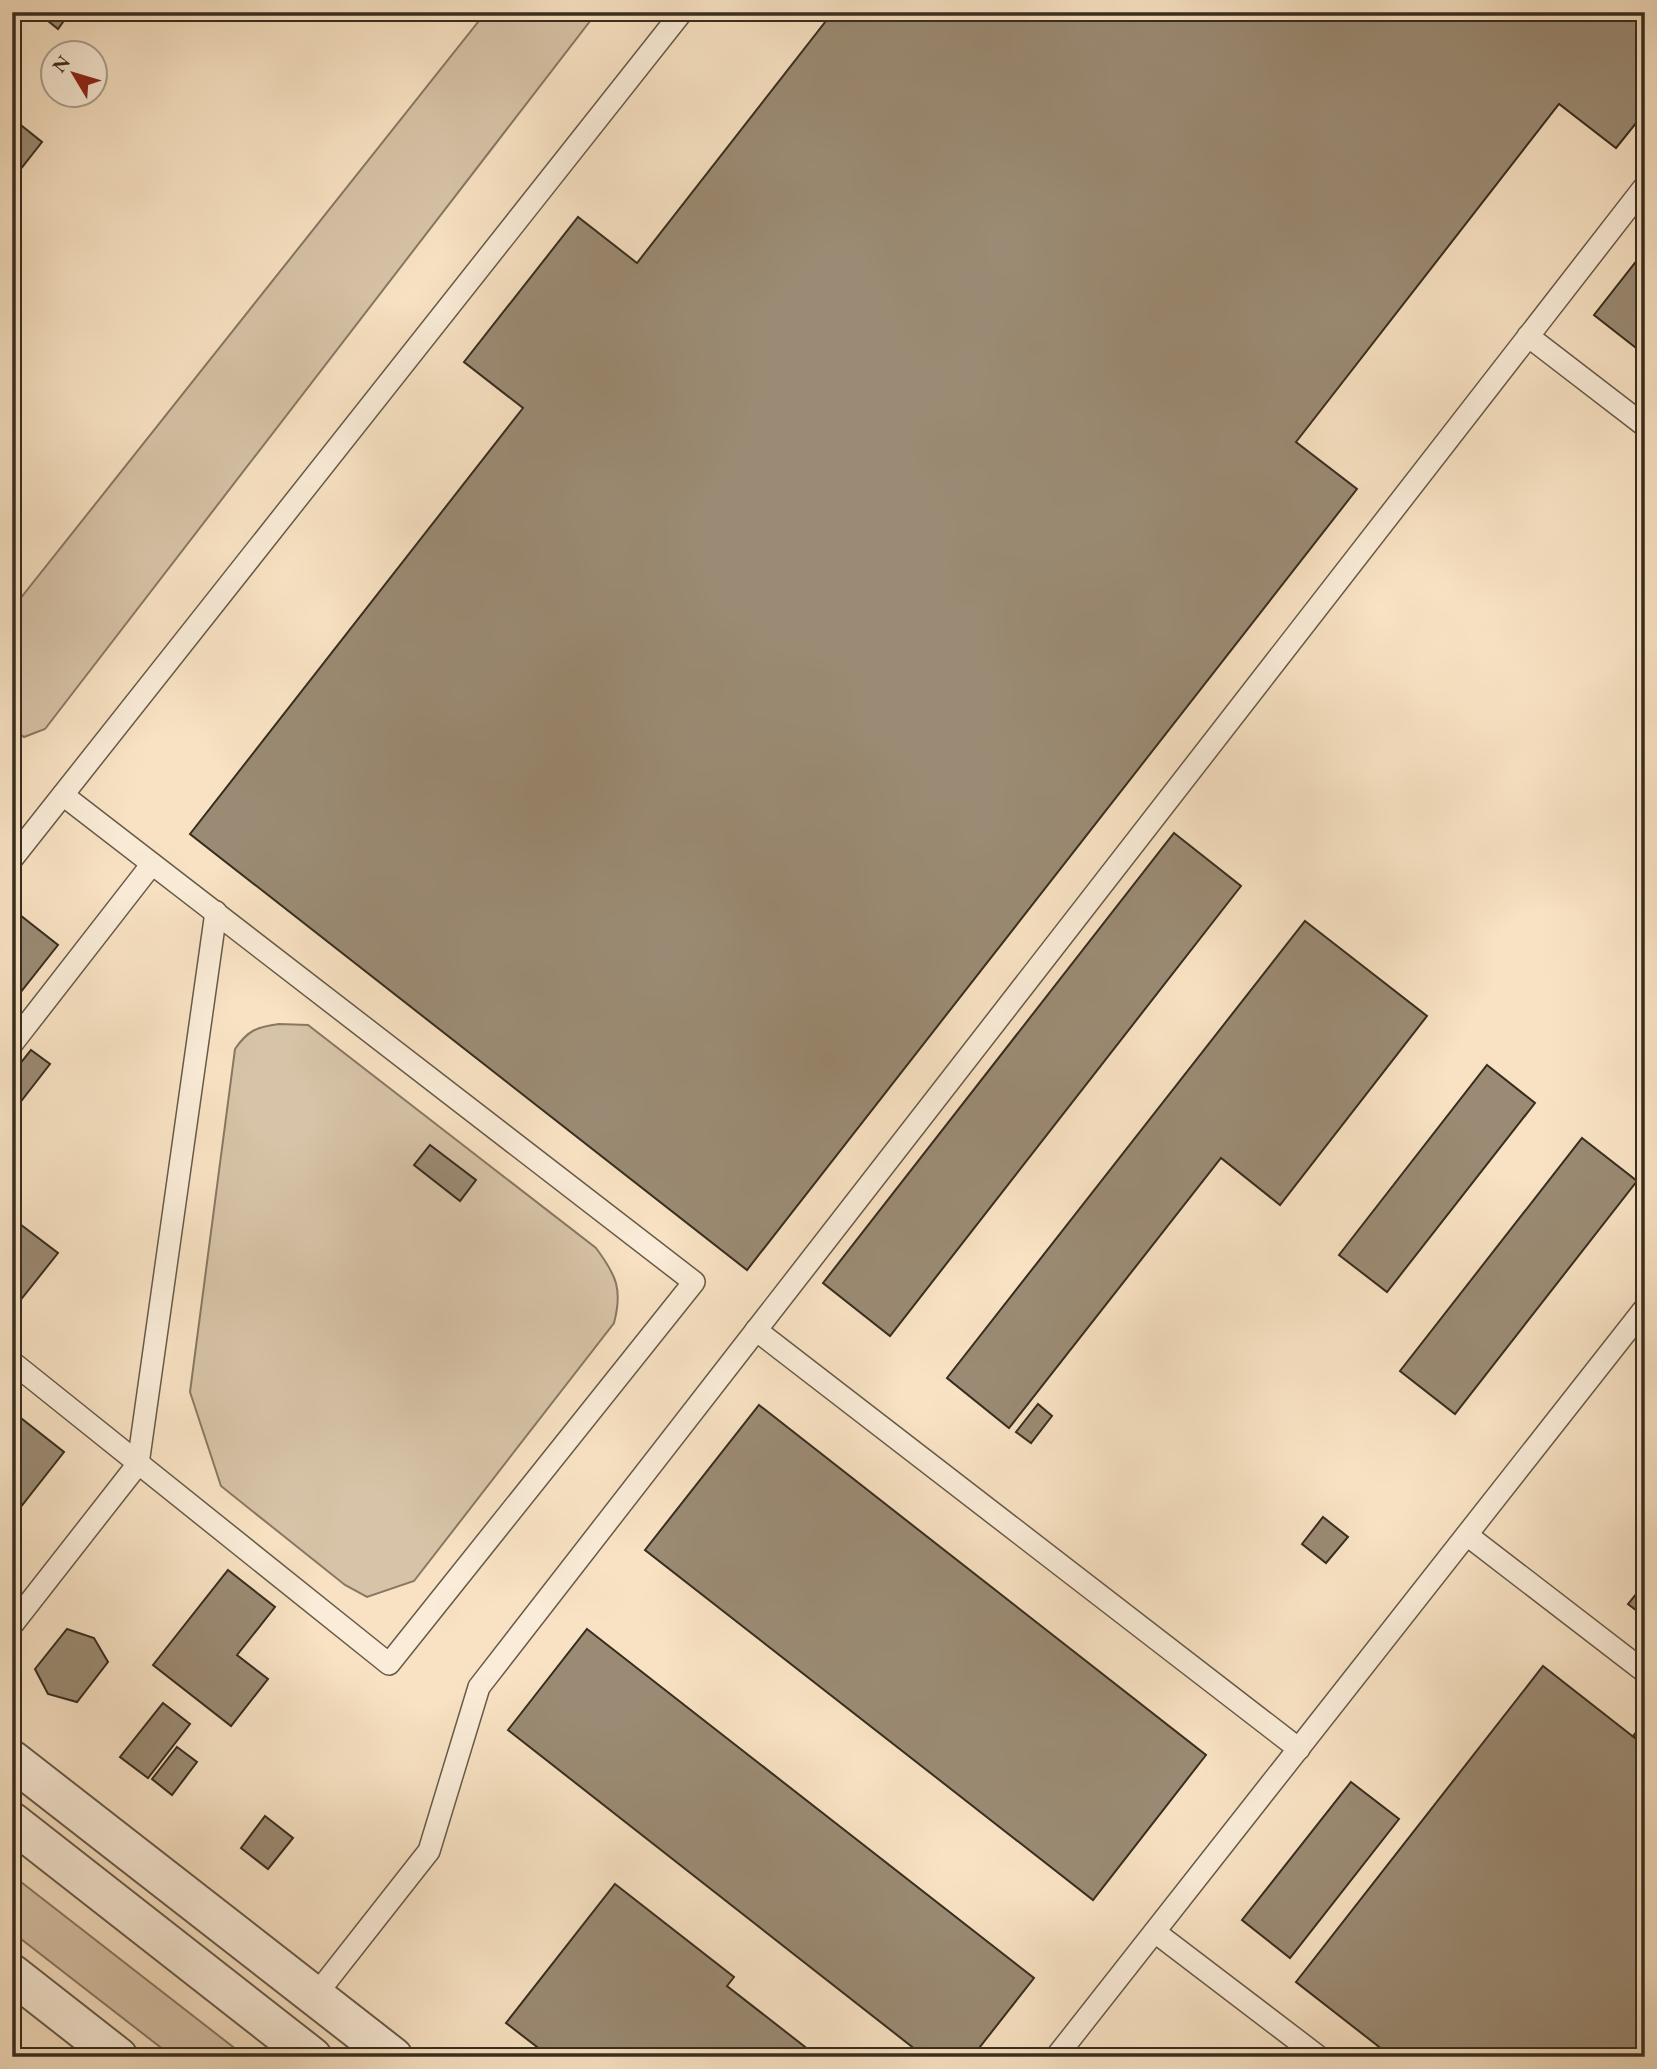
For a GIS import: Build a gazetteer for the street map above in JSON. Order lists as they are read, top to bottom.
{
  "north": "top left"
}
